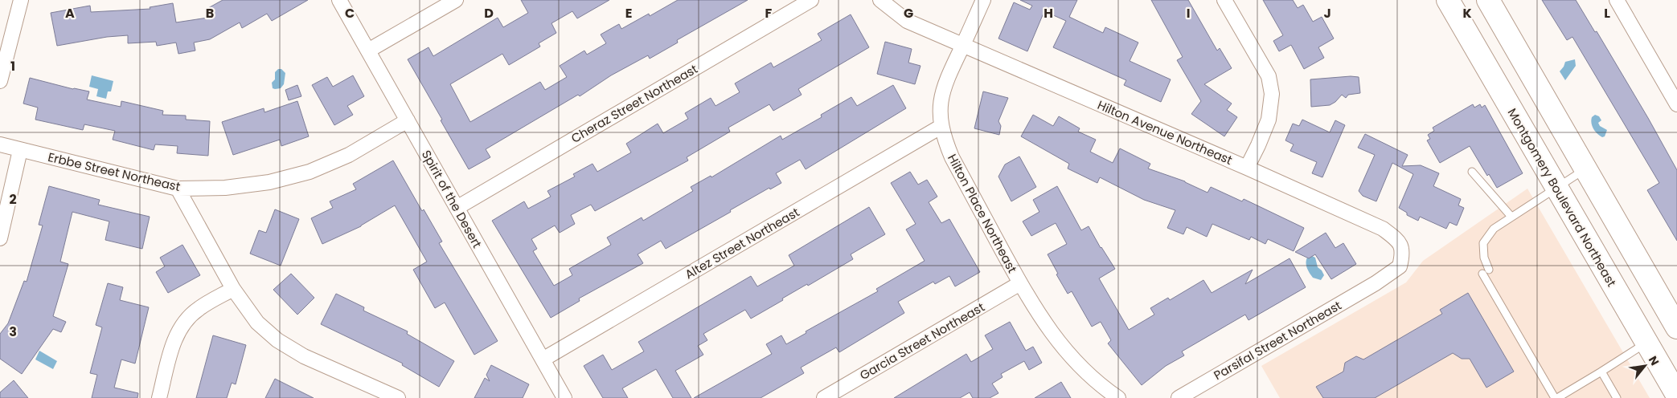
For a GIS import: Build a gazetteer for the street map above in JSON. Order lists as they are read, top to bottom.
{
  "streets": {
    "main road": ["Montgomery Boulevard Northeast"],
    "street": [
      "Cheraz Street Northeast",
      "Hilton Avenue Northeast",
      "Erbbe Street Northeast",
      "Spirit of the Desert",
      "Hilton Place Northeast",
      "Altez Street Northeast",
      "Parsifal Street Northeast",
      "Garcia Street Northeast"
    ]
  },
  "crossings": [
    ["Cheraz Street Northeast", "Spirit of the Desert"],
    ["Hilton Avenue Northeast", "Hilton Place Northeast"],
    ["Hilton Avenue Northeast", "Parsifal Street Northeast"],
    ["Erbbe Street Northeast", "Spirit of the Desert"],
    ["Spirit of the Desert", "Altez Street Northeast"],
    ["Hilton Place Northeast", "Altez Street Northeast"],
    ["Hilton Place Northeast", "Garcia Street Northeast"]
  ],
  "north": "top right",
  "grid": {
    "columns": [
      "A",
      "B",
      "C",
      "D",
      "E",
      "F",
      "G",
      "H",
      "I",
      "J",
      "K",
      "L"
    ],
    "rows": ["1", "2", "3"]
  }
}
